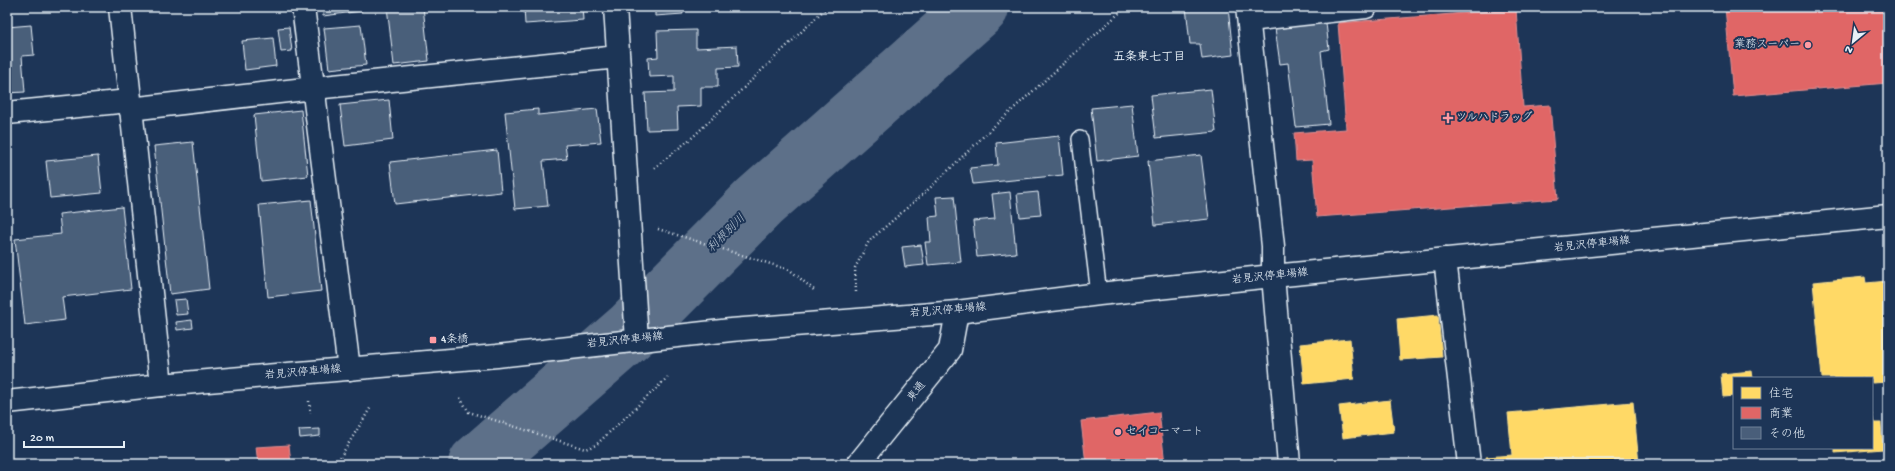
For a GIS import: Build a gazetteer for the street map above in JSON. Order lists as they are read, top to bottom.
{
  "streets": {
    "street": ["岩見沢停車場線", "東通"]
  },
  "crossings": [
    ["岩見沢停車場線", "東通"]
  ],
  "districts": ["五条東七丁目"],
  "water": ["利根別川"],
  "places": {
    "other": ["業務スーパー", "セイコーマート"],
    "health": ["ツルハドラッグ"],
    "transit": ["4条橋"]
  },
  "legend": ["住宅", "商業", "その他"],
  "scale_bar": "20 m",
  "north": "bottom left"
}
